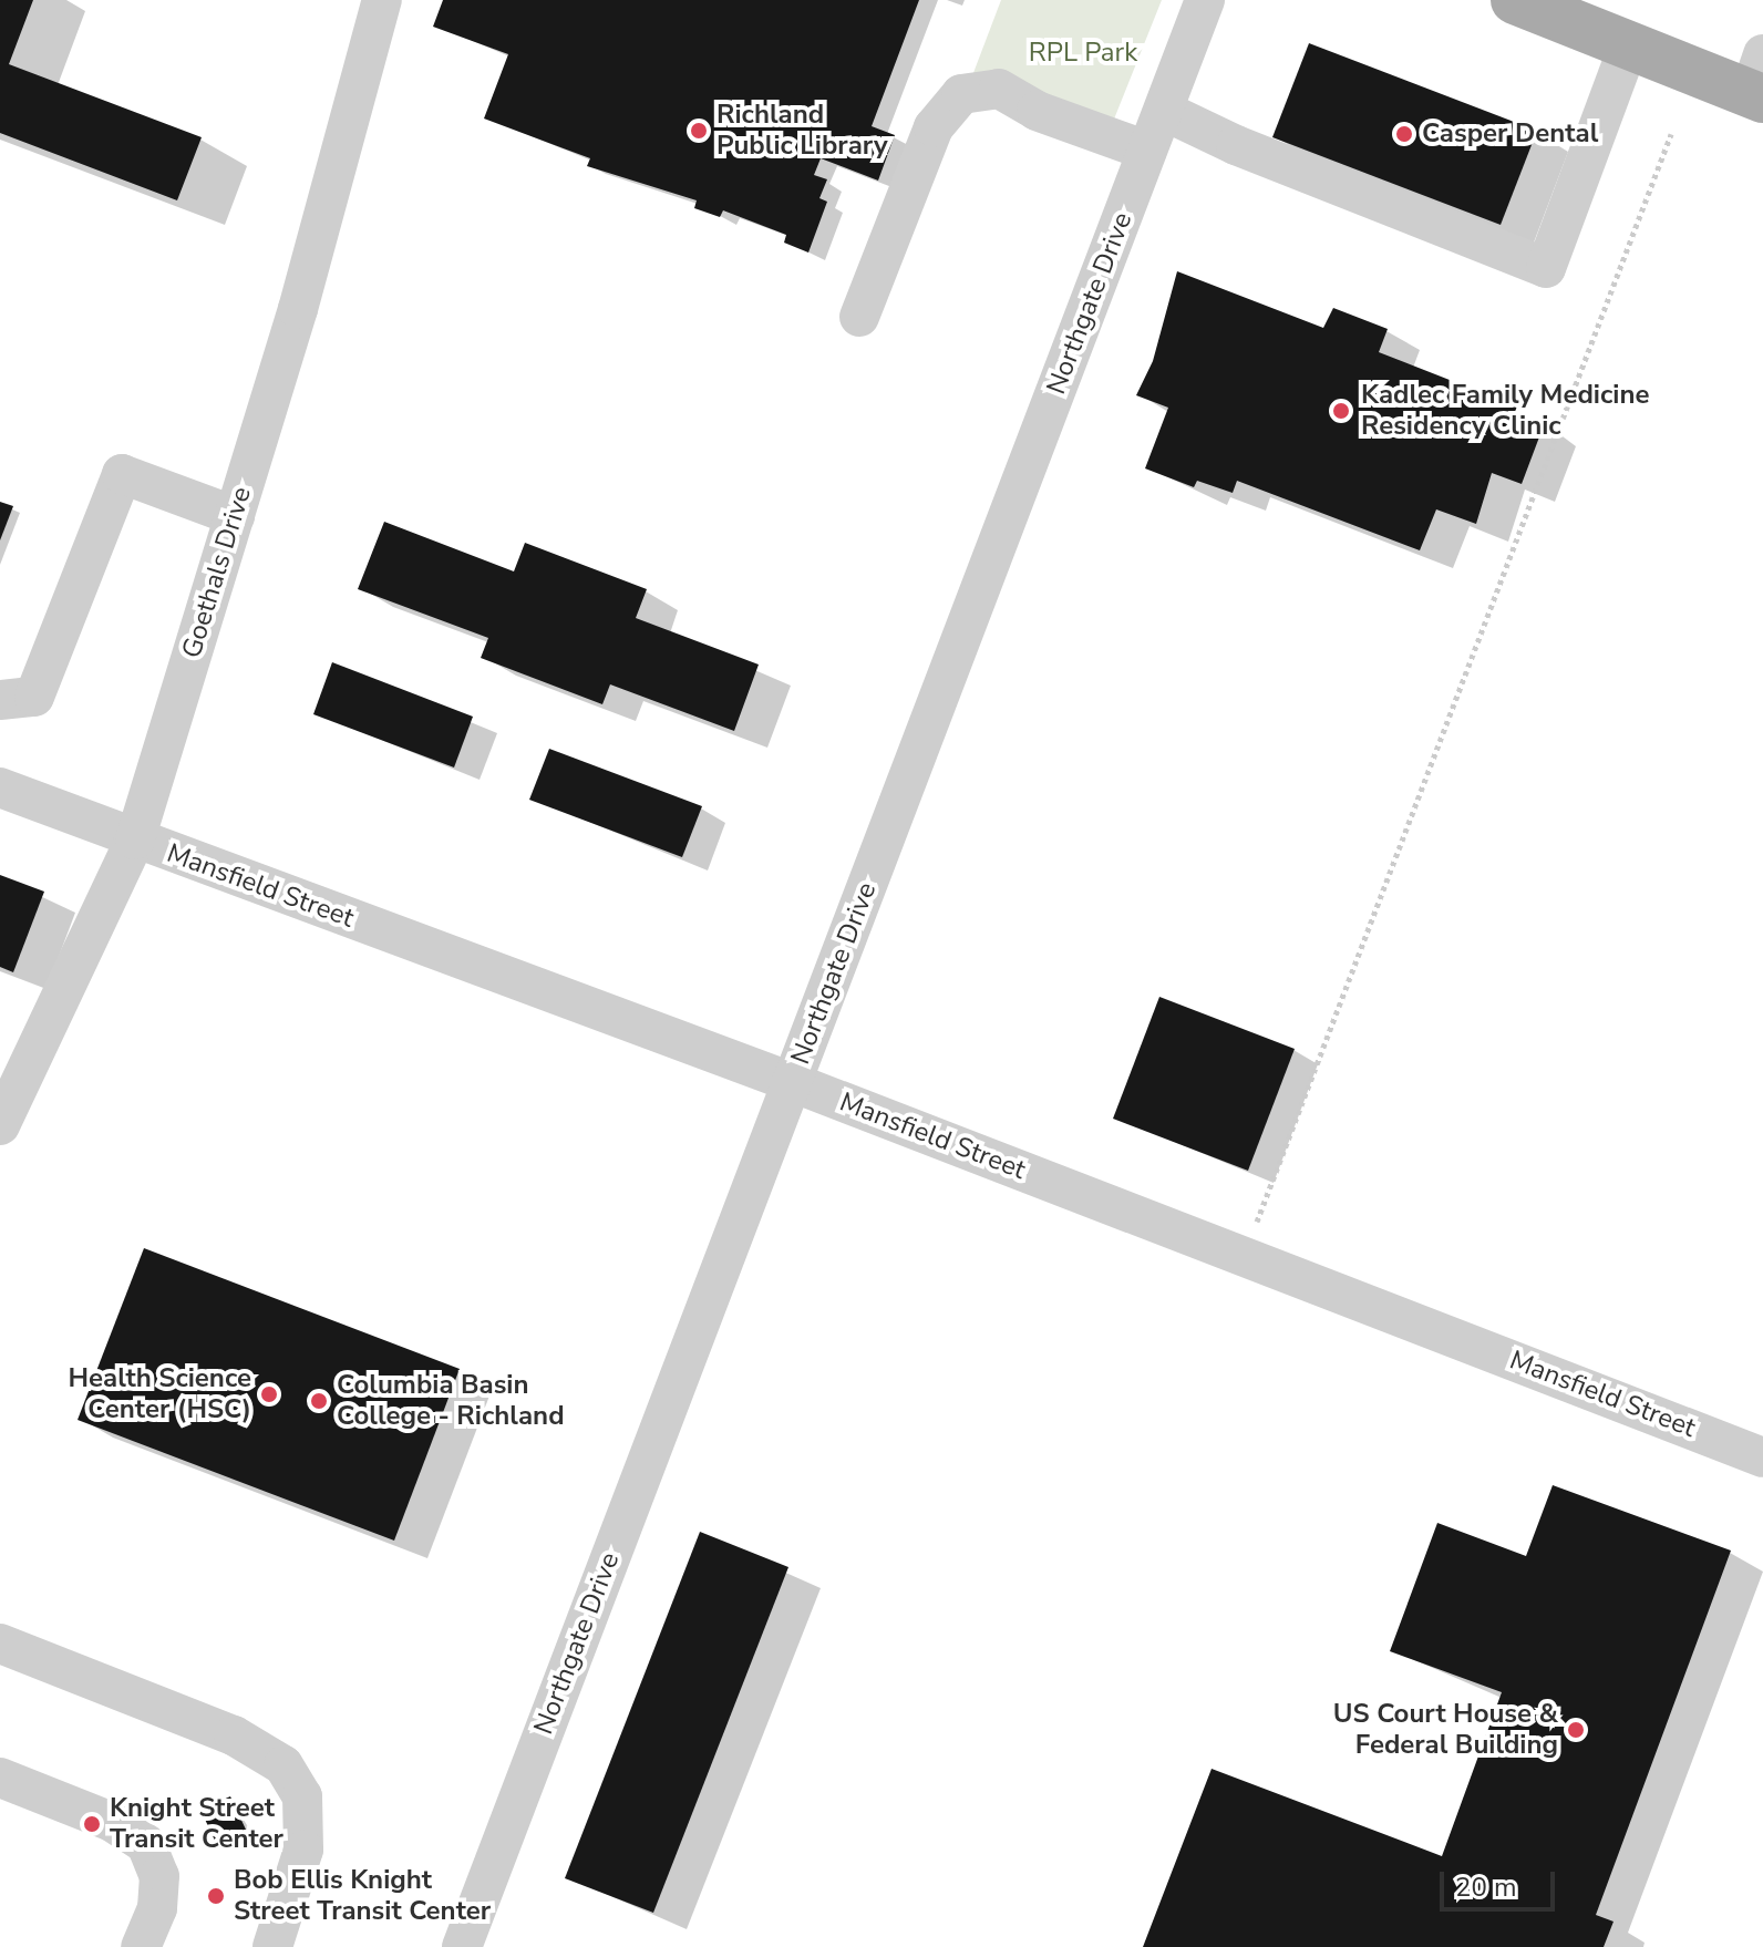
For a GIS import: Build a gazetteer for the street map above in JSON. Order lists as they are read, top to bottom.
{
  "streets": {
    "street": ["Northgate Drive", "Goethals Drive", "Mansfield Street"]
  },
  "crossings": [
    ["Northgate Drive", "Mansfield Street"],
    ["Goethals Drive", "Mansfield Street"]
  ],
  "parks": ["RPL Park"],
  "places": [
    "Richland Public Library",
    "Casper Dental",
    "Kadlec Family Medicine Residency Clinic",
    "Health Science Center (HSC)",
    "Columbia Basin College - Richland",
    "US Court House & Federal Building",
    "Knight Street Transit Center",
    "Bob Ellis Knight Street Transit Center"
  ],
  "scale_bar": "20 m"
}
